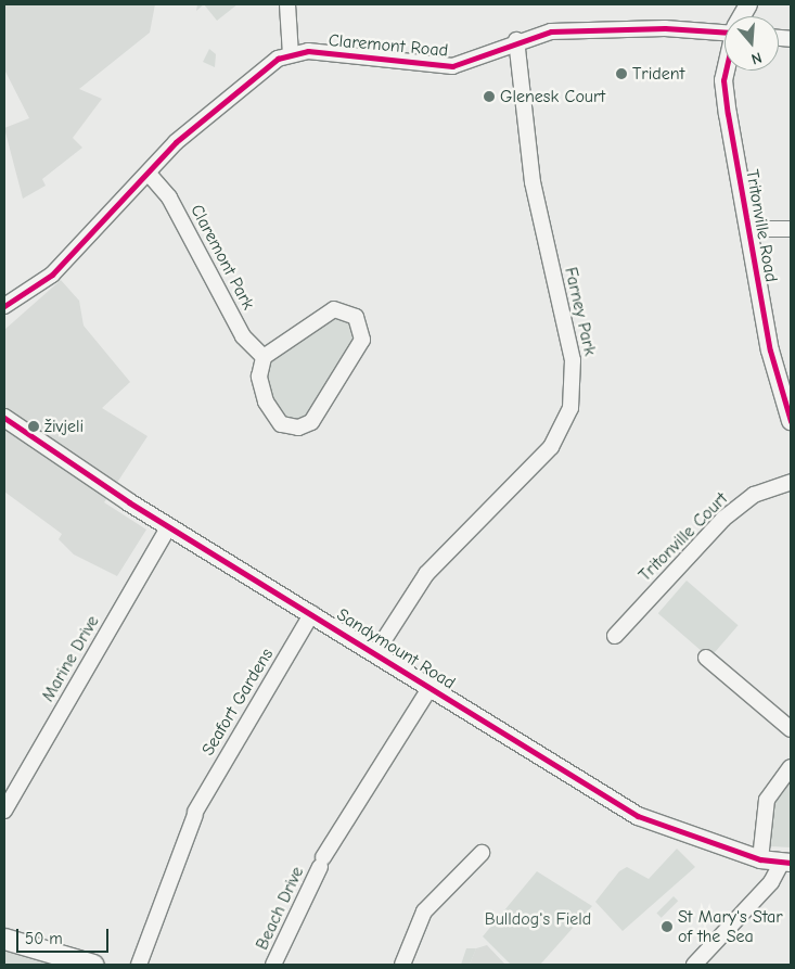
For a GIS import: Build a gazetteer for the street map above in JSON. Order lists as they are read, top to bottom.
{
  "streets": {
    "street": [
      "Claremont Road",
      "Tritonville Road",
      "Claremont Park",
      "Farney Park",
      "Tritonville Court",
      "Sandymount Road",
      "Marine Drive",
      "Seafort Gardens",
      "Beach Drive"
    ]
  },
  "crossings": [
    ["Claremont Road", "Claremont Park"],
    ["Claremont Road", "Farney Park"],
    ["Farney Park", "Sandymount Road"],
    ["Sandymount Road", "Marine Drive"],
    ["Sandymount Road", "Seafort Gardens"],
    ["Sandymount Road", "Beach Drive"]
  ],
  "parks": ["Bulldog's Field"],
  "places": [
    "Trident",
    "Glenesk Court",
    "živjeli",
    "St Mary's Star of the Sea"
  ],
  "scale_bar": "50 m",
  "north": "bottom"
}
